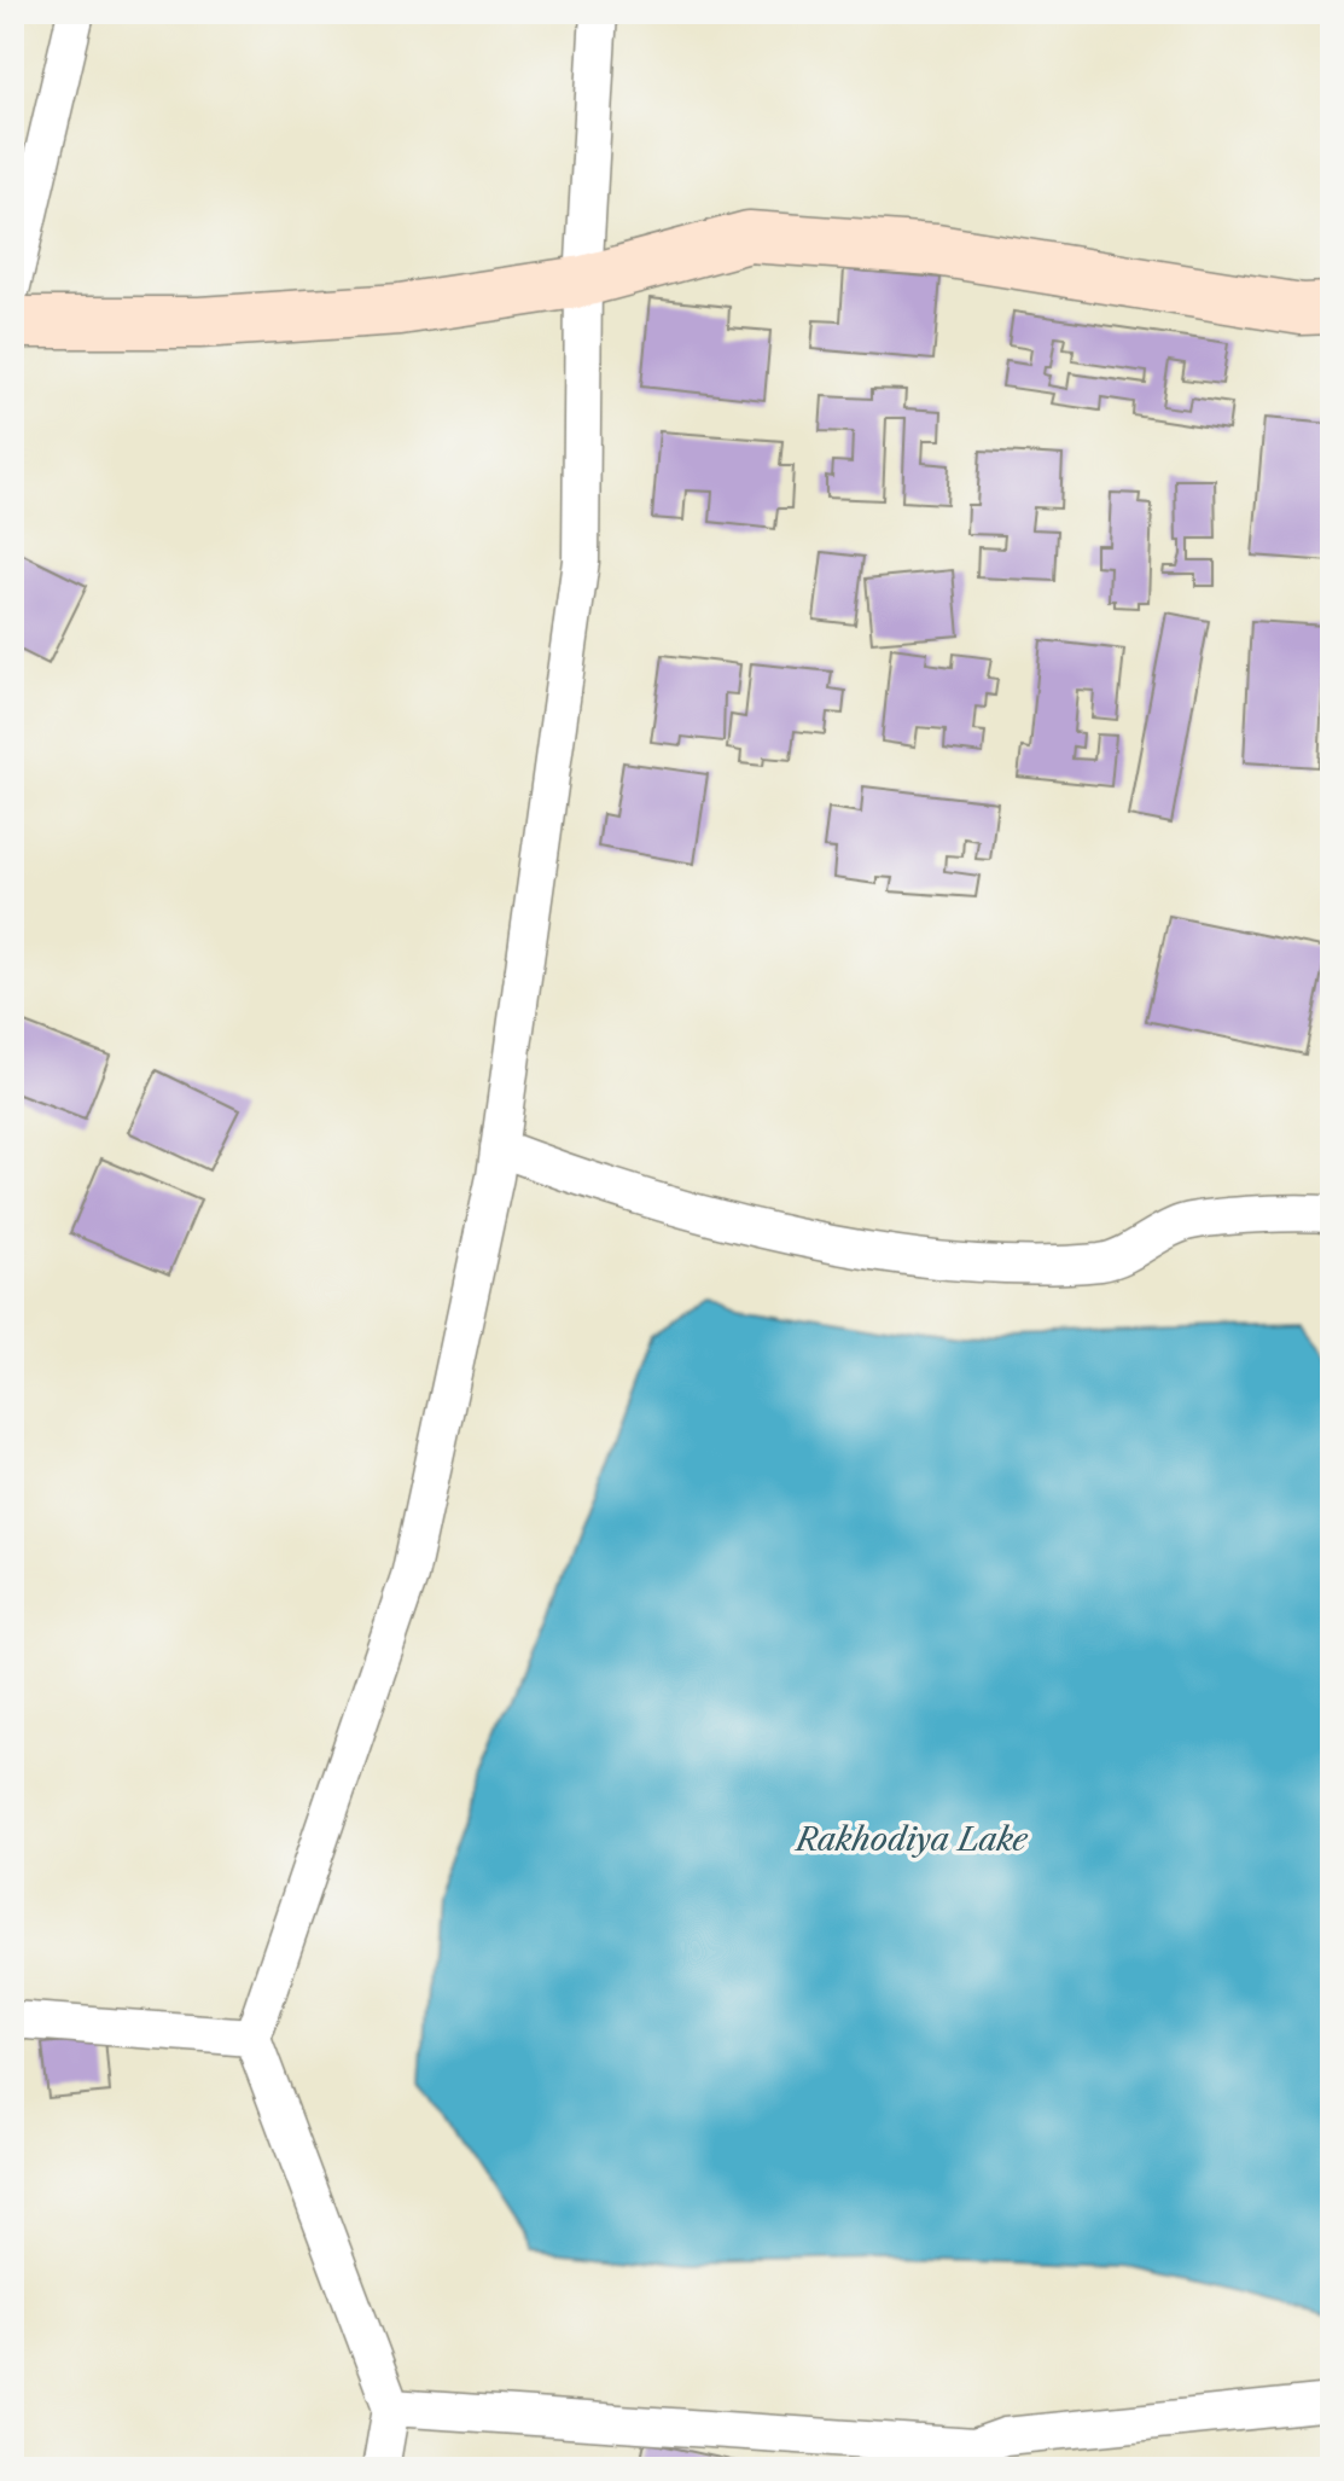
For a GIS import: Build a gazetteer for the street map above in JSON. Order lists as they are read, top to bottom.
{
  "water": ["Rakhodiya Lake"]
}
